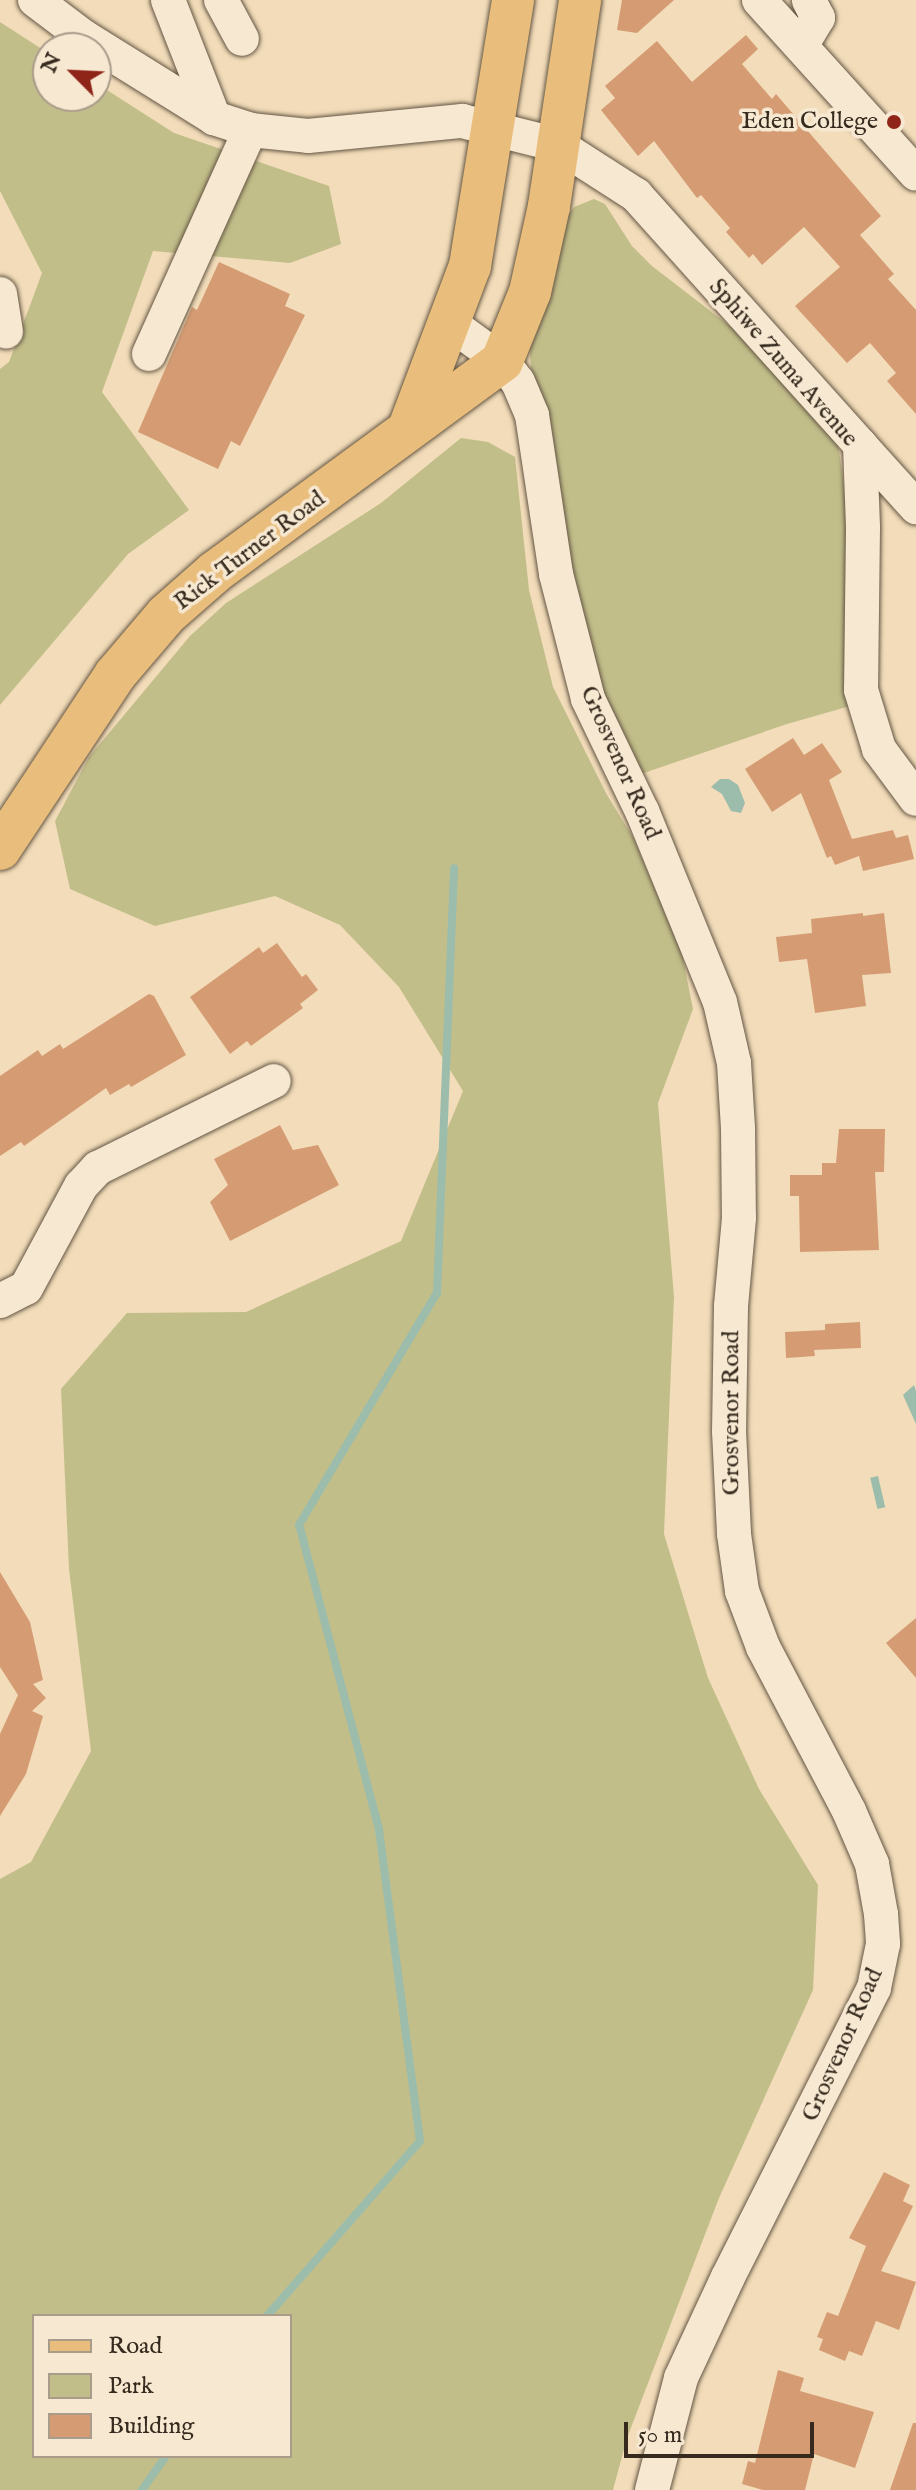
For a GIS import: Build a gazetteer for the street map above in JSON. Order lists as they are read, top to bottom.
{
  "streets": {
    "main road": ["Rick Turner Road"],
    "street": ["Sphiwe Zuma Avenue", "Grosvenor Road"]
  },
  "crossings": [
    ["Sphiwe Zuma Avenue", "Rick Turner Road"],
    ["Rick Turner Road", "Grosvenor Road"]
  ],
  "places": ["Eden College"],
  "legend": ["Road", "Park", "Building"],
  "scale_bar": "50 m",
  "north": "top left"
}
